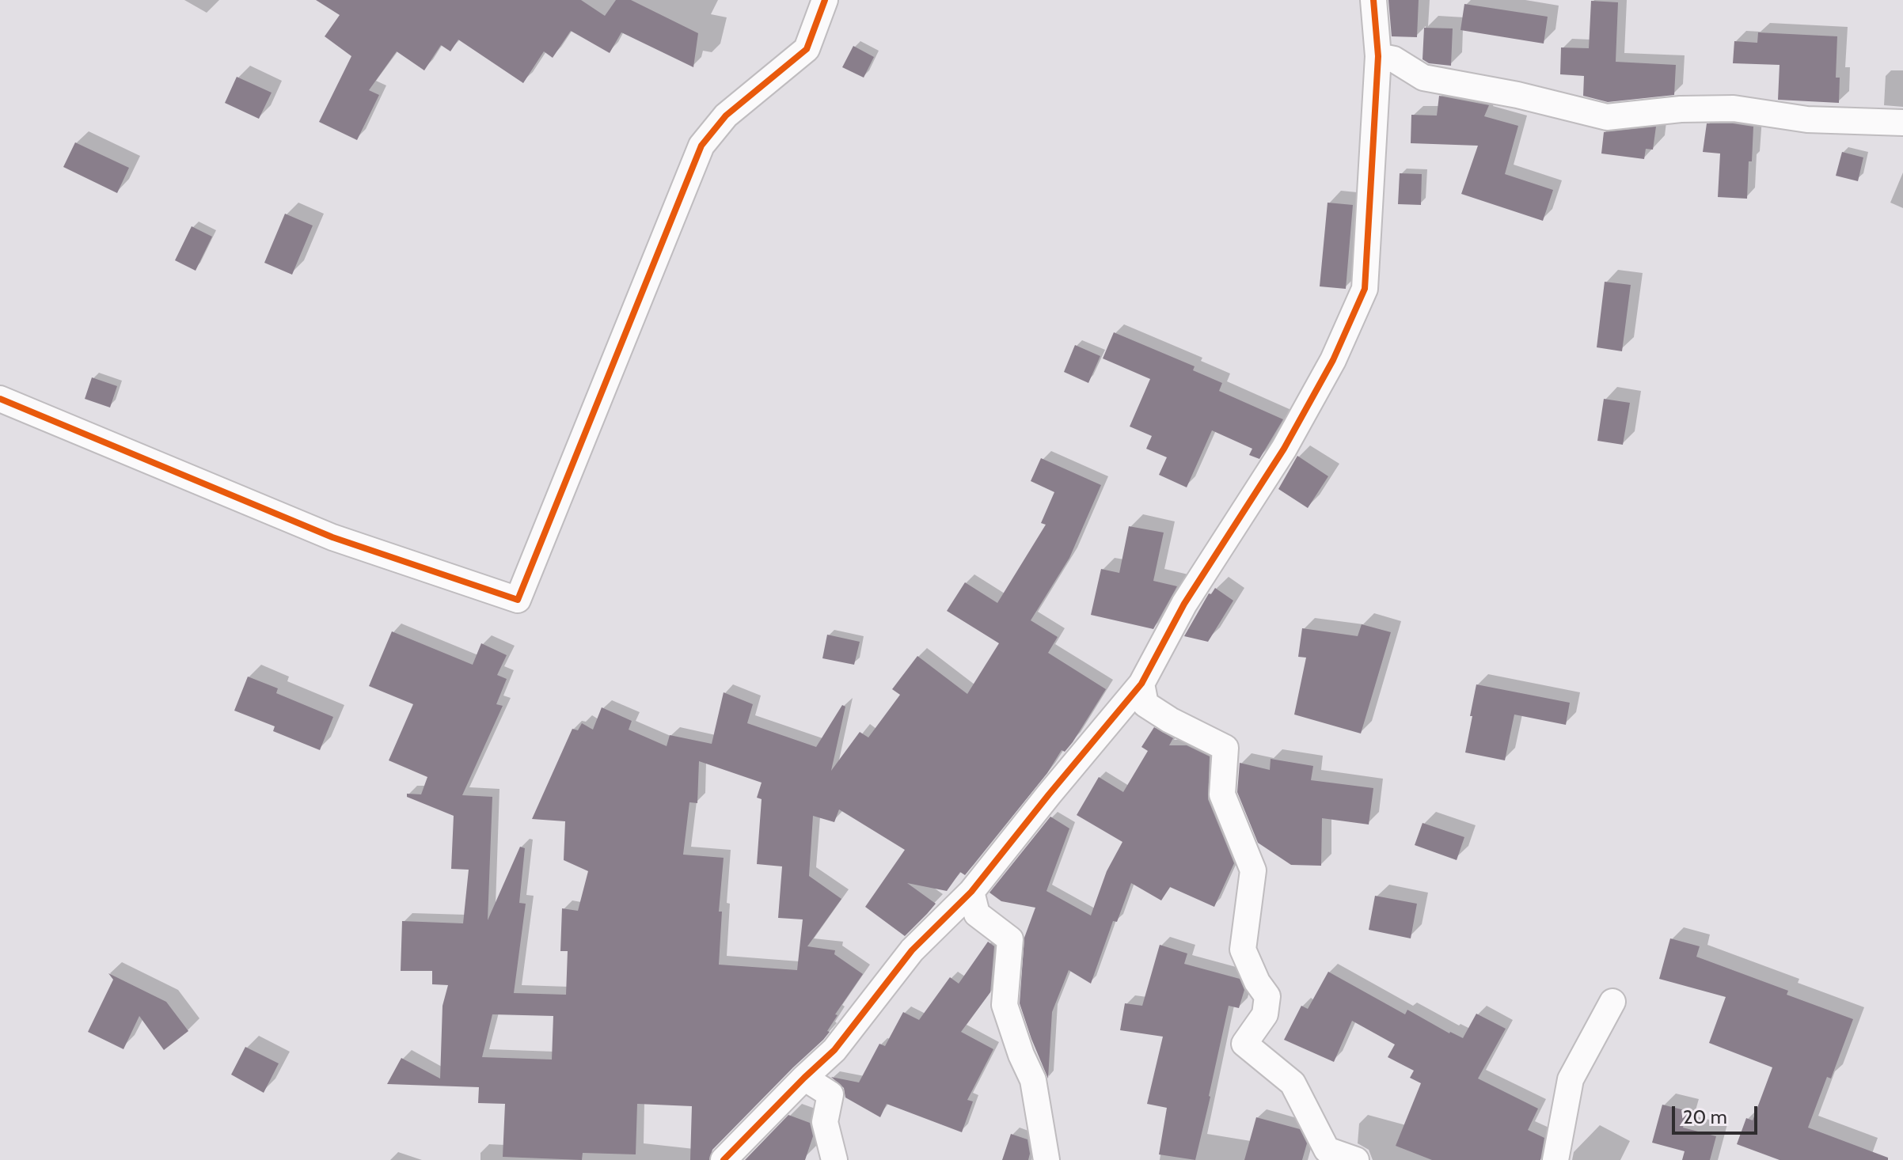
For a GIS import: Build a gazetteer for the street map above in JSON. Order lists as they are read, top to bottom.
{
  "scale_bar": "20 m"
}
